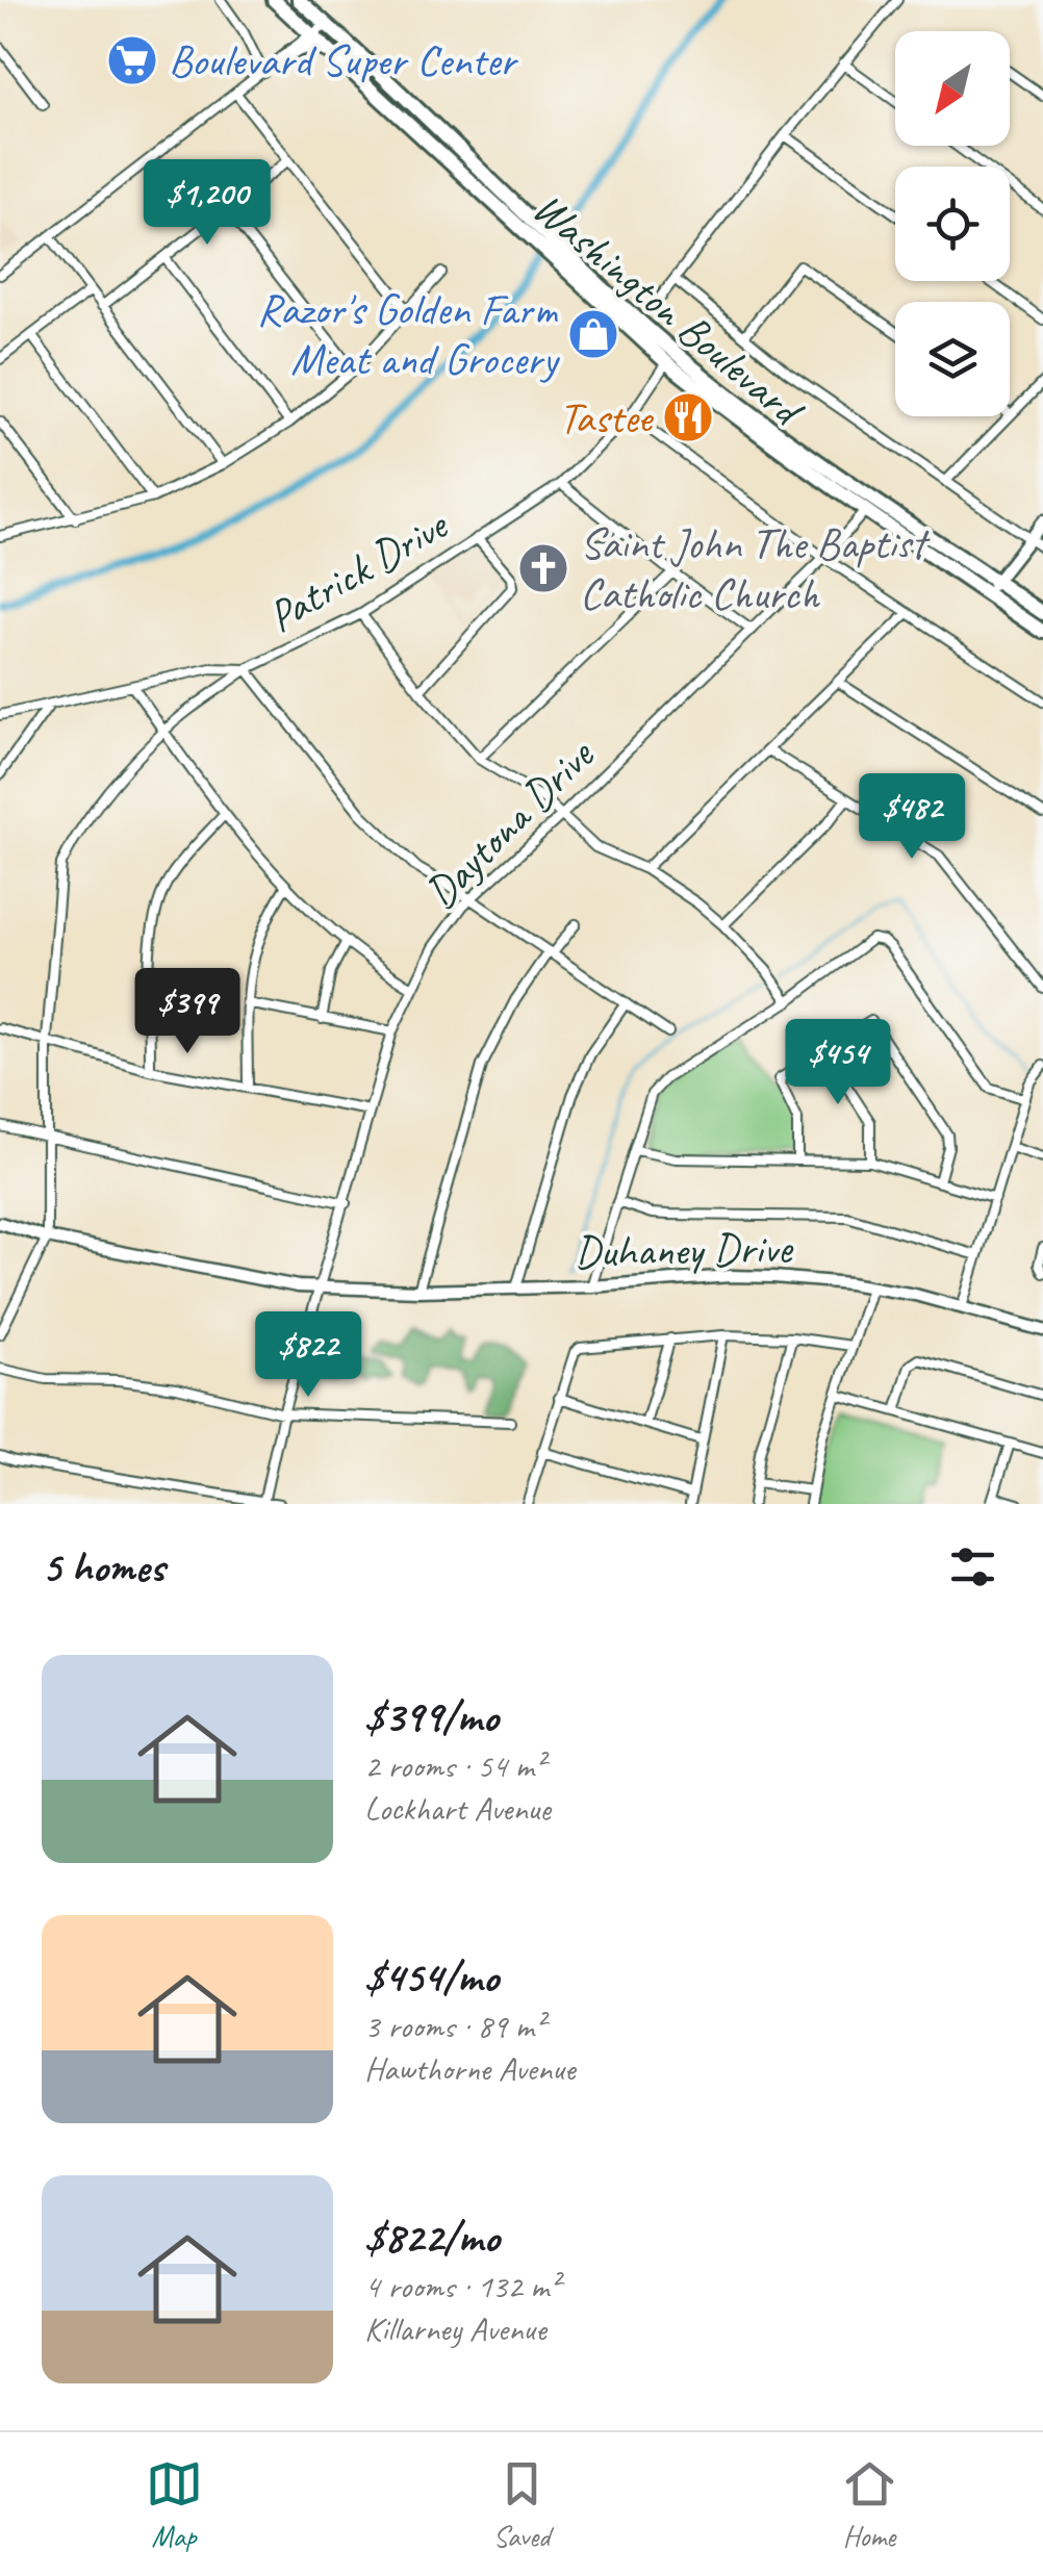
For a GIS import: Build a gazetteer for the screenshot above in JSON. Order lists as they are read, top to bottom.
{
  "streets": {
    "highway": ["Washington Boulevard"],
    "street": ["Patrick Drive", "Daytona Drive", "Duhaney Drive"]
  },
  "crossings": [
    ["Washington Boulevard", "Patrick Drive"],
    ["Washington Boulevard", "Daytona Drive"],
    ["Daytona Drive", "Duhaney Drive"]
  ],
  "places": {
    "supermarket": ["Boulevard Super Center"],
    "shop": ["Razor's Golden Farm Meat and Grocery"],
    "restaurant": ["Tastee"],
    "church": ["Saint John The Baptist Catholic Church"]
  },
  "north": "bottom left",
  "page": {
    "price": [
      "$1,200",
      "$482",
      "$399",
      "$454",
      "$822"
    ],
    "heading": "5 homes",
    "list": [
      {
        "name": "$399/mo",
        "note": "2 rooms · 54 m² · Lockhart Avenue"
      },
      {
        "name": "$454/mo",
        "note": "3 rooms · 89 m² · Hawthorne Avenue"
      },
      {
        "name": "$822/mo",
        "note": "4 rooms · 132 m² · Killarney Avenue"
      }
    ],
    "tabs": ["Map", "Saved", "Home"]
  }
}
